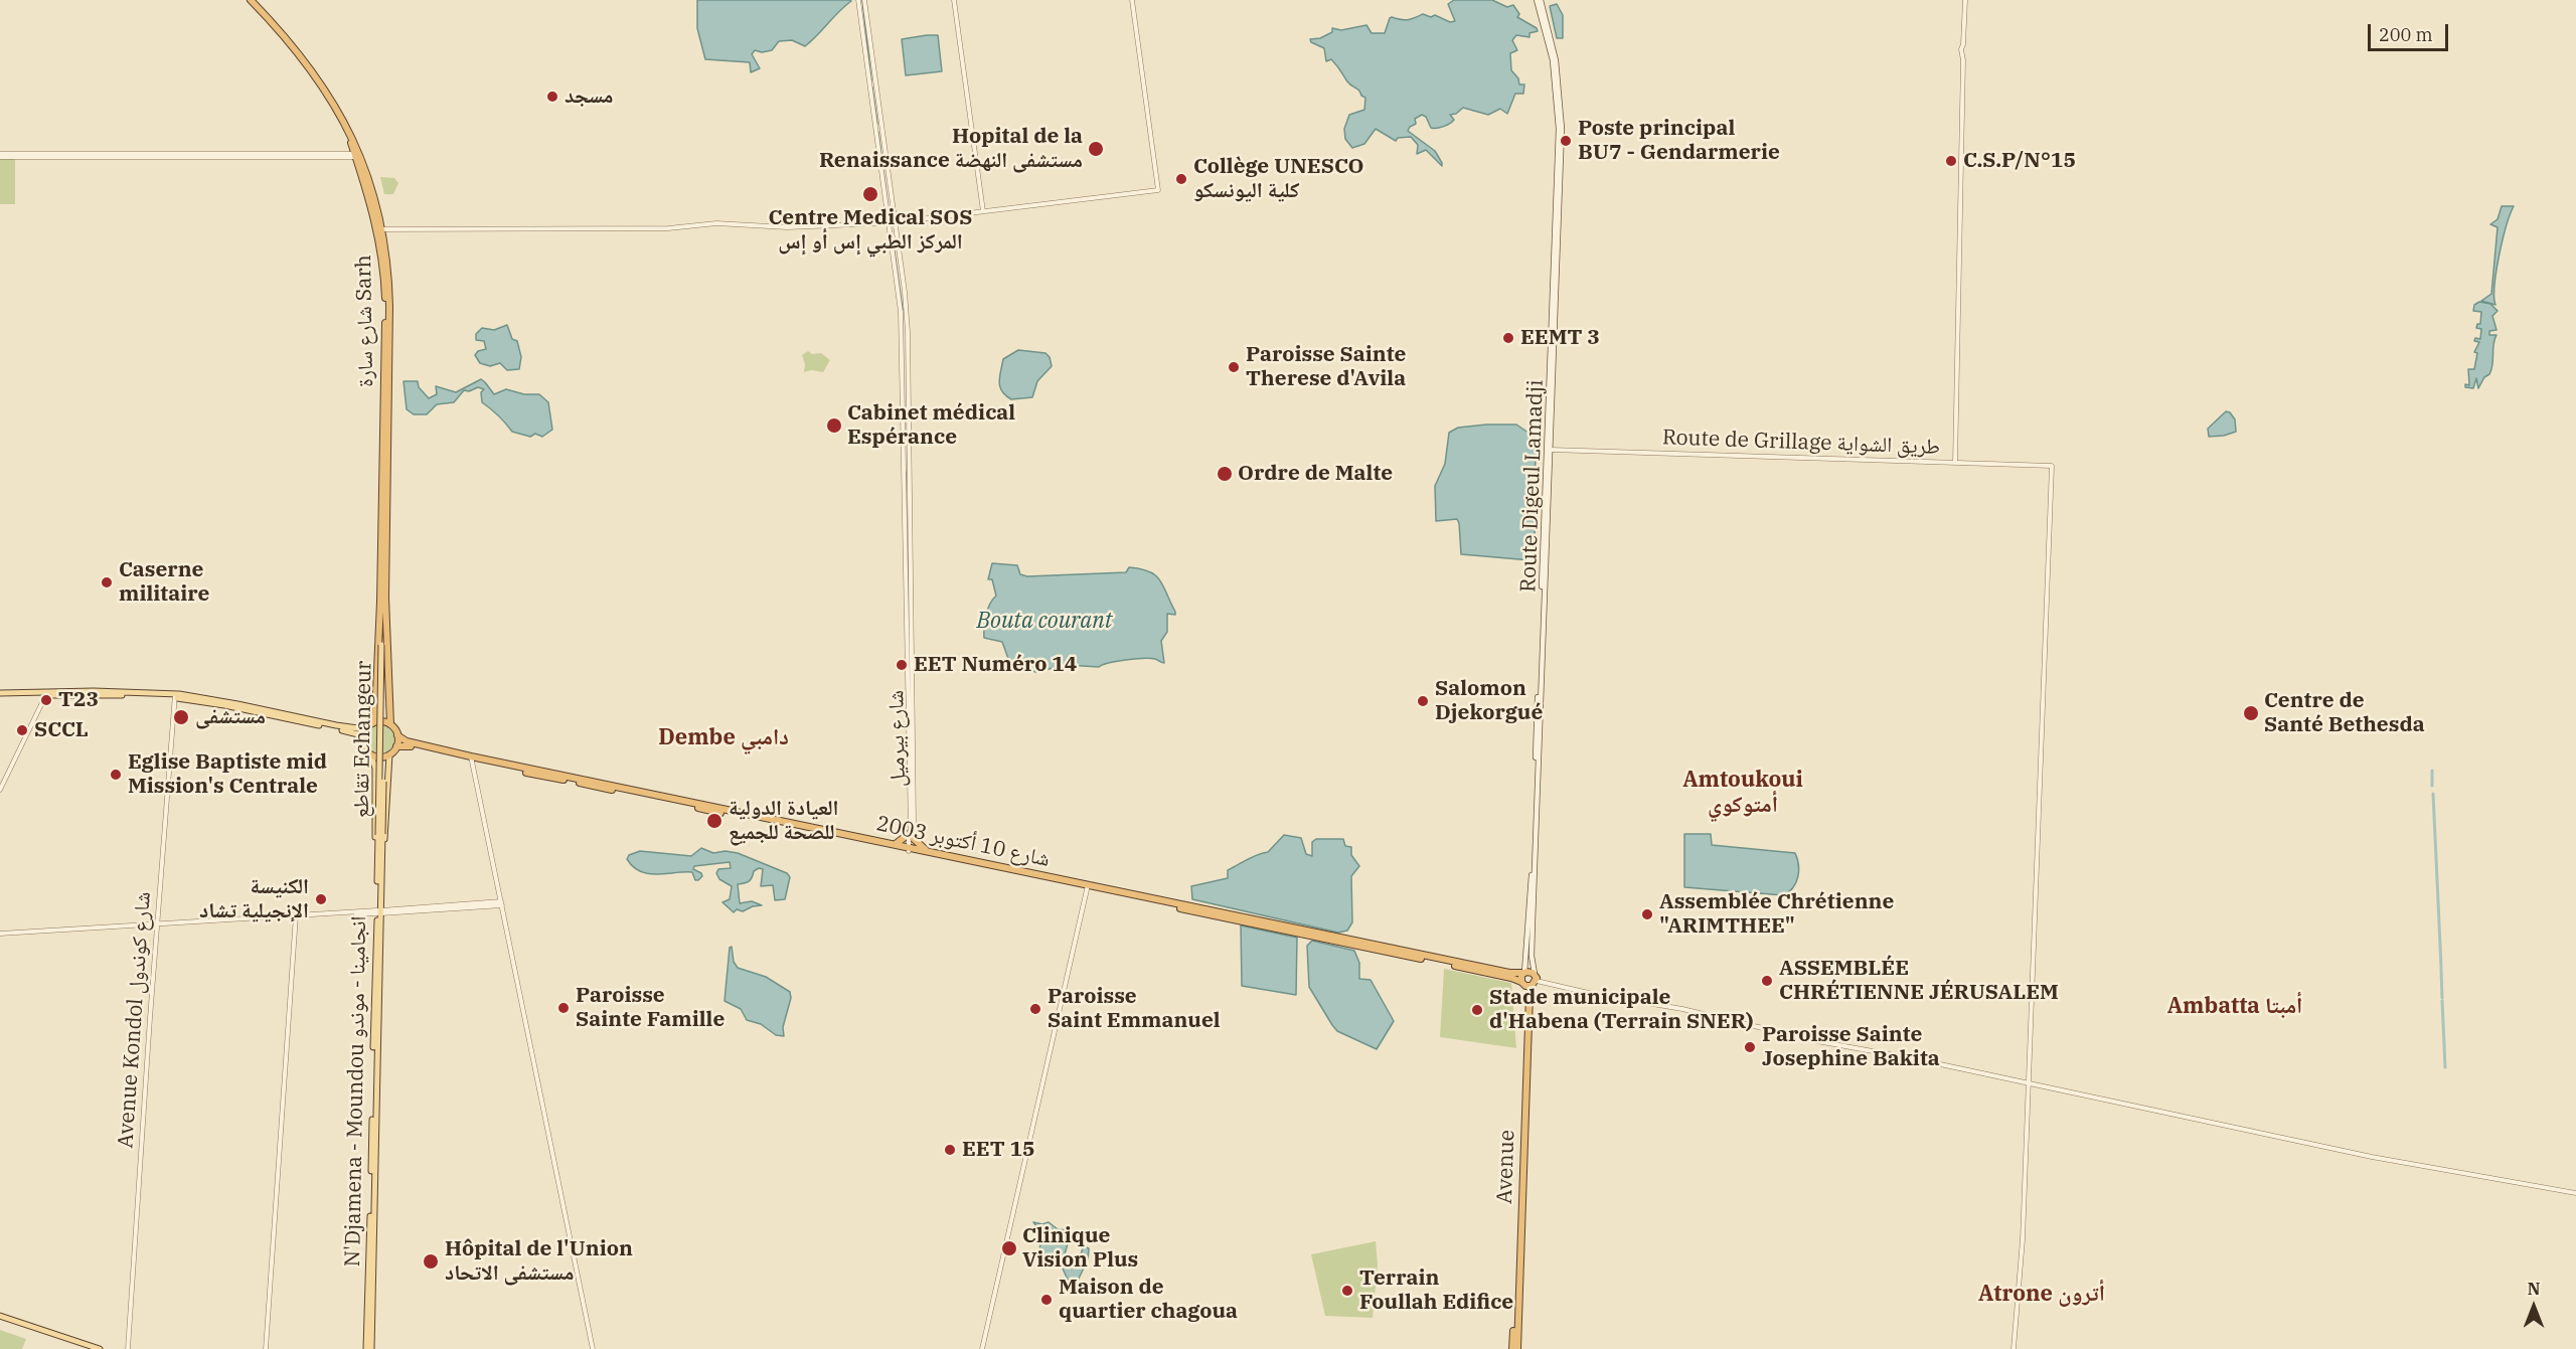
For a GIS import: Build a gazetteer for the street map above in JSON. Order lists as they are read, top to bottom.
{
  "streets": {
    "highway": ["شارع سارة Sarh", "شارع 10 أكتوبر 2003"],
    "main road": ["Route Digeul Lamadji", "N'Djamena - Moundou انجامينا - موندو"],
    "street": ["Route de Grillage طريق الشواية", "شارع بيرميل", "Avenue Kondol شارع كوندول"]
  },
  "crossings": [
    ["Route de Grillage طريق الشواية", "Route Digeul Lamadji"],
    ["Route Digeul Lamadji", "شارع 10 أكتوبر 2003"],
    ["شارع بيرميل", "شارع 10 أكتوبر 2003"]
  ],
  "districts": [
    "Dembe دامبي",
    "Amtoukoui أمتوكوي",
    "Ambatta أمبتا",
    "Atrone أترون"
  ],
  "water": ["Bouta courant"],
  "places": [
    "مسجد",
    "Poste principal BU7 - Gendarmerie",
    "Hopital de la Renaissance مستشفى النهضة",
    "C.S.P/N°15",
    "Collège UNESCO كلية اليونسكو",
    "Centre Medical SOS المركز الطبي إس أو إس",
    "EEMT 3",
    "Paroisse Sainte Therese d'Avila",
    "Cabinet médical Espérance",
    "Ordre de Malte",
    "Caserne militaire",
    "EET Numéro 14",
    "T23",
    "Salomon Djekorgué",
    "Centre de Santé Bethesda",
    "مستشفى",
    "SCCL",
    "Eglise Baptiste mid Mission's Centrale",
    "العيادة الدولية للصحة للجميع",
    "الكنيسة الإنجيلية تشاد",
    "Assemblée Chrétienne \"ARIMTHEE\"",
    "ASSEMBLÉE CHRÉTIENNE JÉRUSALEM",
    "Paroisse Sainte Famille",
    "Paroisse Saint Emmanuel",
    "Stade municipale d'Habena (Terrain SNER)",
    "Paroisse Sainte Josephine Bakita",
    "EET 15",
    "Clinique Vision Plus",
    "Hôpital de l'Union مستشفى الاتحاد",
    "Terrain Foullah Edifice",
    "Maison de quartier chagoua"
  ],
  "scale_bar": "200 m",
  "north": "top"
}
